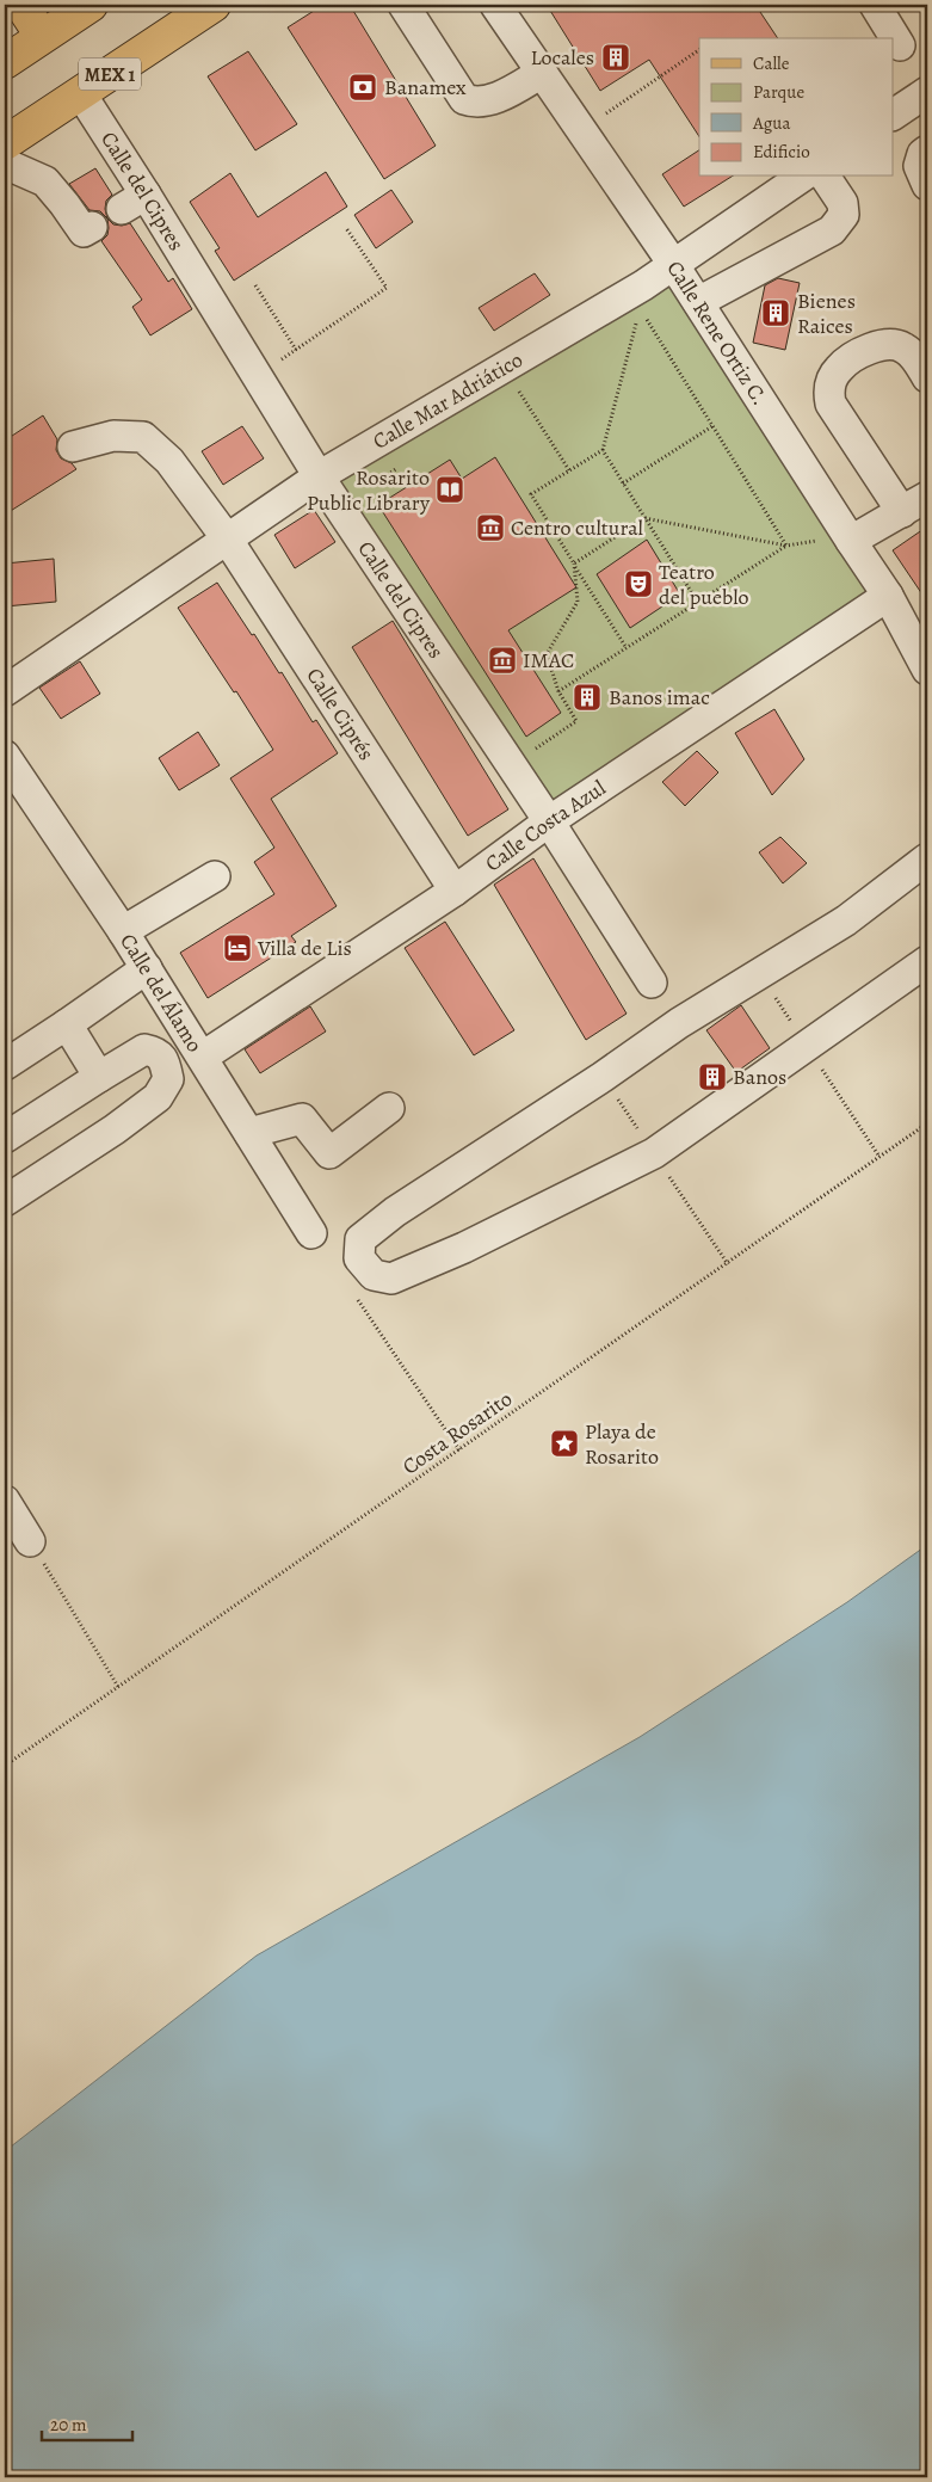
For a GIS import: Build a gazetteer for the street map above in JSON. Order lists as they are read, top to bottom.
{
  "streets": {
    "main road": ["MEX 1"],
    "street": [
      "Calle del Cipres",
      "Calle Rene Ortiz C.",
      "Calle Mar Adriático",
      "Calle Ciprés",
      "Calle Costa Azul",
      "Calle del Álamo"
    ],
    "path": ["Costa Rosarito"]
  },
  "crossings": [
    ["MEX 1", "Calle del Cipres"],
    ["Calle del Cipres", "Calle Mar Adriático"],
    ["Calle del Cipres", "Calle Costa Azul"],
    ["Calle Rene Ortiz C.", "Calle Mar Adriático"],
    ["Calle Rene Ortiz C.", "Calle Costa Azul"],
    ["Calle Mar Adriático", "Calle Ciprés"],
    ["Calle Ciprés", "Calle Costa Azul"],
    ["Calle Costa Azul", "Calle del Álamo"]
  ],
  "places": {
    "building": [
      "Locales",
      "Bienes Raices",
      "Banos imac",
      "Banos"
    ],
    "bank": ["Banamex"],
    "library": ["Rosarito Public Library"],
    "museum": ["Centro cultural", "IMAC"],
    "theatre": ["Teatro del pueblo"],
    "hotel": ["Villa de Lis"],
    "place": ["Playa de Rosarito"]
  },
  "legend": [
    "Calle",
    "Parque",
    "Agua",
    "Edificio"
  ],
  "scale_bar": "20 m"
}
